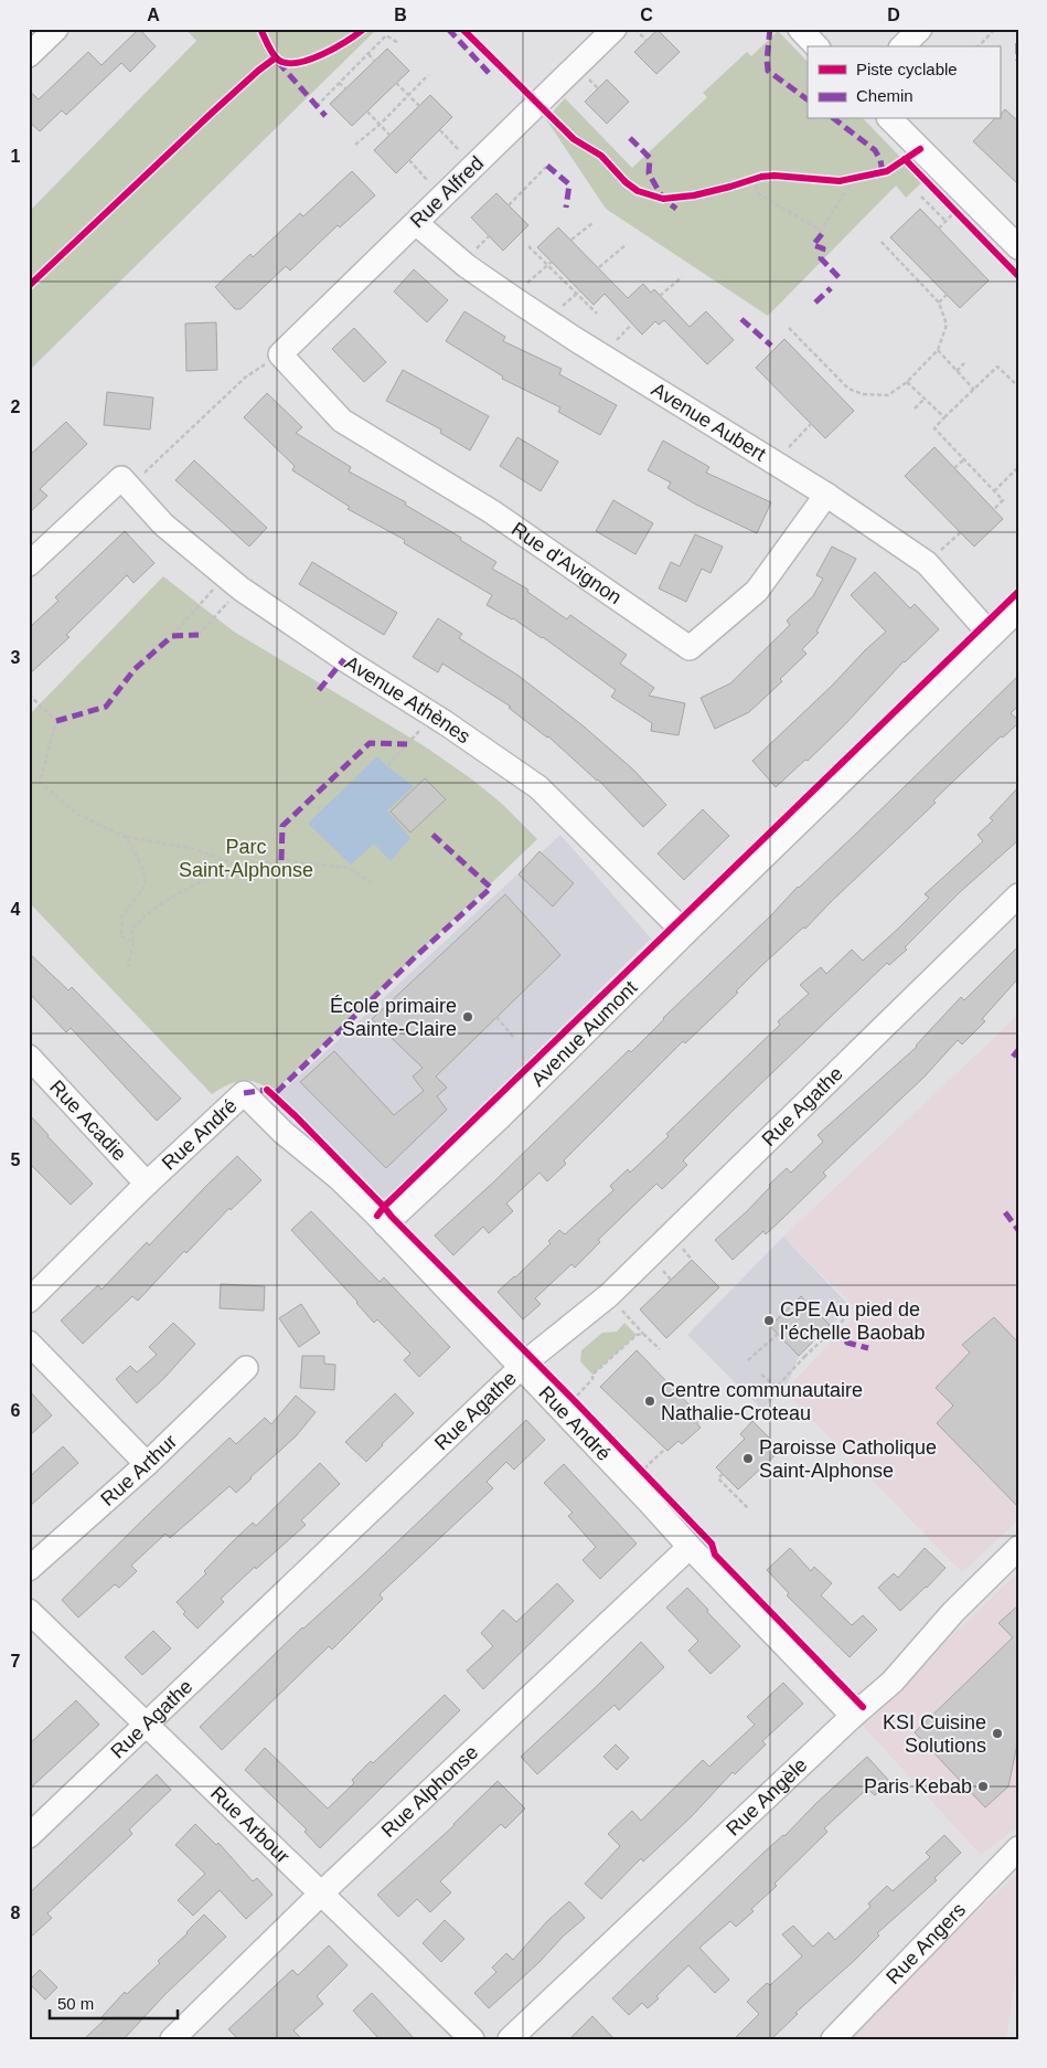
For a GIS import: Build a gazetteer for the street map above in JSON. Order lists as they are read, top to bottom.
{
  "streets": {
    "street": [
      "Rue Alfred",
      "Avenue Aubert",
      "Rue d'Avignon",
      "Avenue Athènes",
      "Avenue Aumont",
      "Rue Agathe",
      "Rue Acadie",
      "Rue André",
      "Rue Arthur",
      "Rue Alphonse",
      "Rue Angèle",
      "Rue Arbour",
      "Rue Angers"
    ]
  },
  "crossings": [
    ["Rue Alfred", "Avenue Aubert"],
    ["Rue Alfred", "Rue d'Avignon"],
    ["Avenue Aubert", "Rue d'Avignon"],
    ["Avenue Aubert", "Avenue Aumont"],
    ["Avenue Athènes", "Avenue Aumont"],
    ["Avenue Aumont", "Rue André"],
    ["Rue Agathe", "Rue André"],
    ["Rue Agathe", "Rue Arbour"],
    ["Rue Acadie", "Rue André"],
    ["Rue André", "Rue Alphonse"],
    ["Rue André", "Rue Angèle"],
    ["Rue Alphonse", "Rue Arbour"]
  ],
  "parks": ["Parc Saint-Alphonse"],
  "places": [
    "École primaire Sainte-Claire",
    "CPE Au pied de l'échelle Baobab",
    "Centre communautaire Nathalie-Croteau",
    "Paroisse Catholique Saint-Alphonse",
    "KSI Cuisine Solutions",
    "Paris Kebab"
  ],
  "legend": ["Piste cyclable", "Chemin"],
  "scale_bar": "50 m",
  "grid": {
    "columns": [
      "A",
      "B",
      "C",
      "D"
    ],
    "rows": [
      "1",
      "2",
      "3",
      "4",
      "5",
      "6",
      "7",
      "8"
    ]
  }
}
